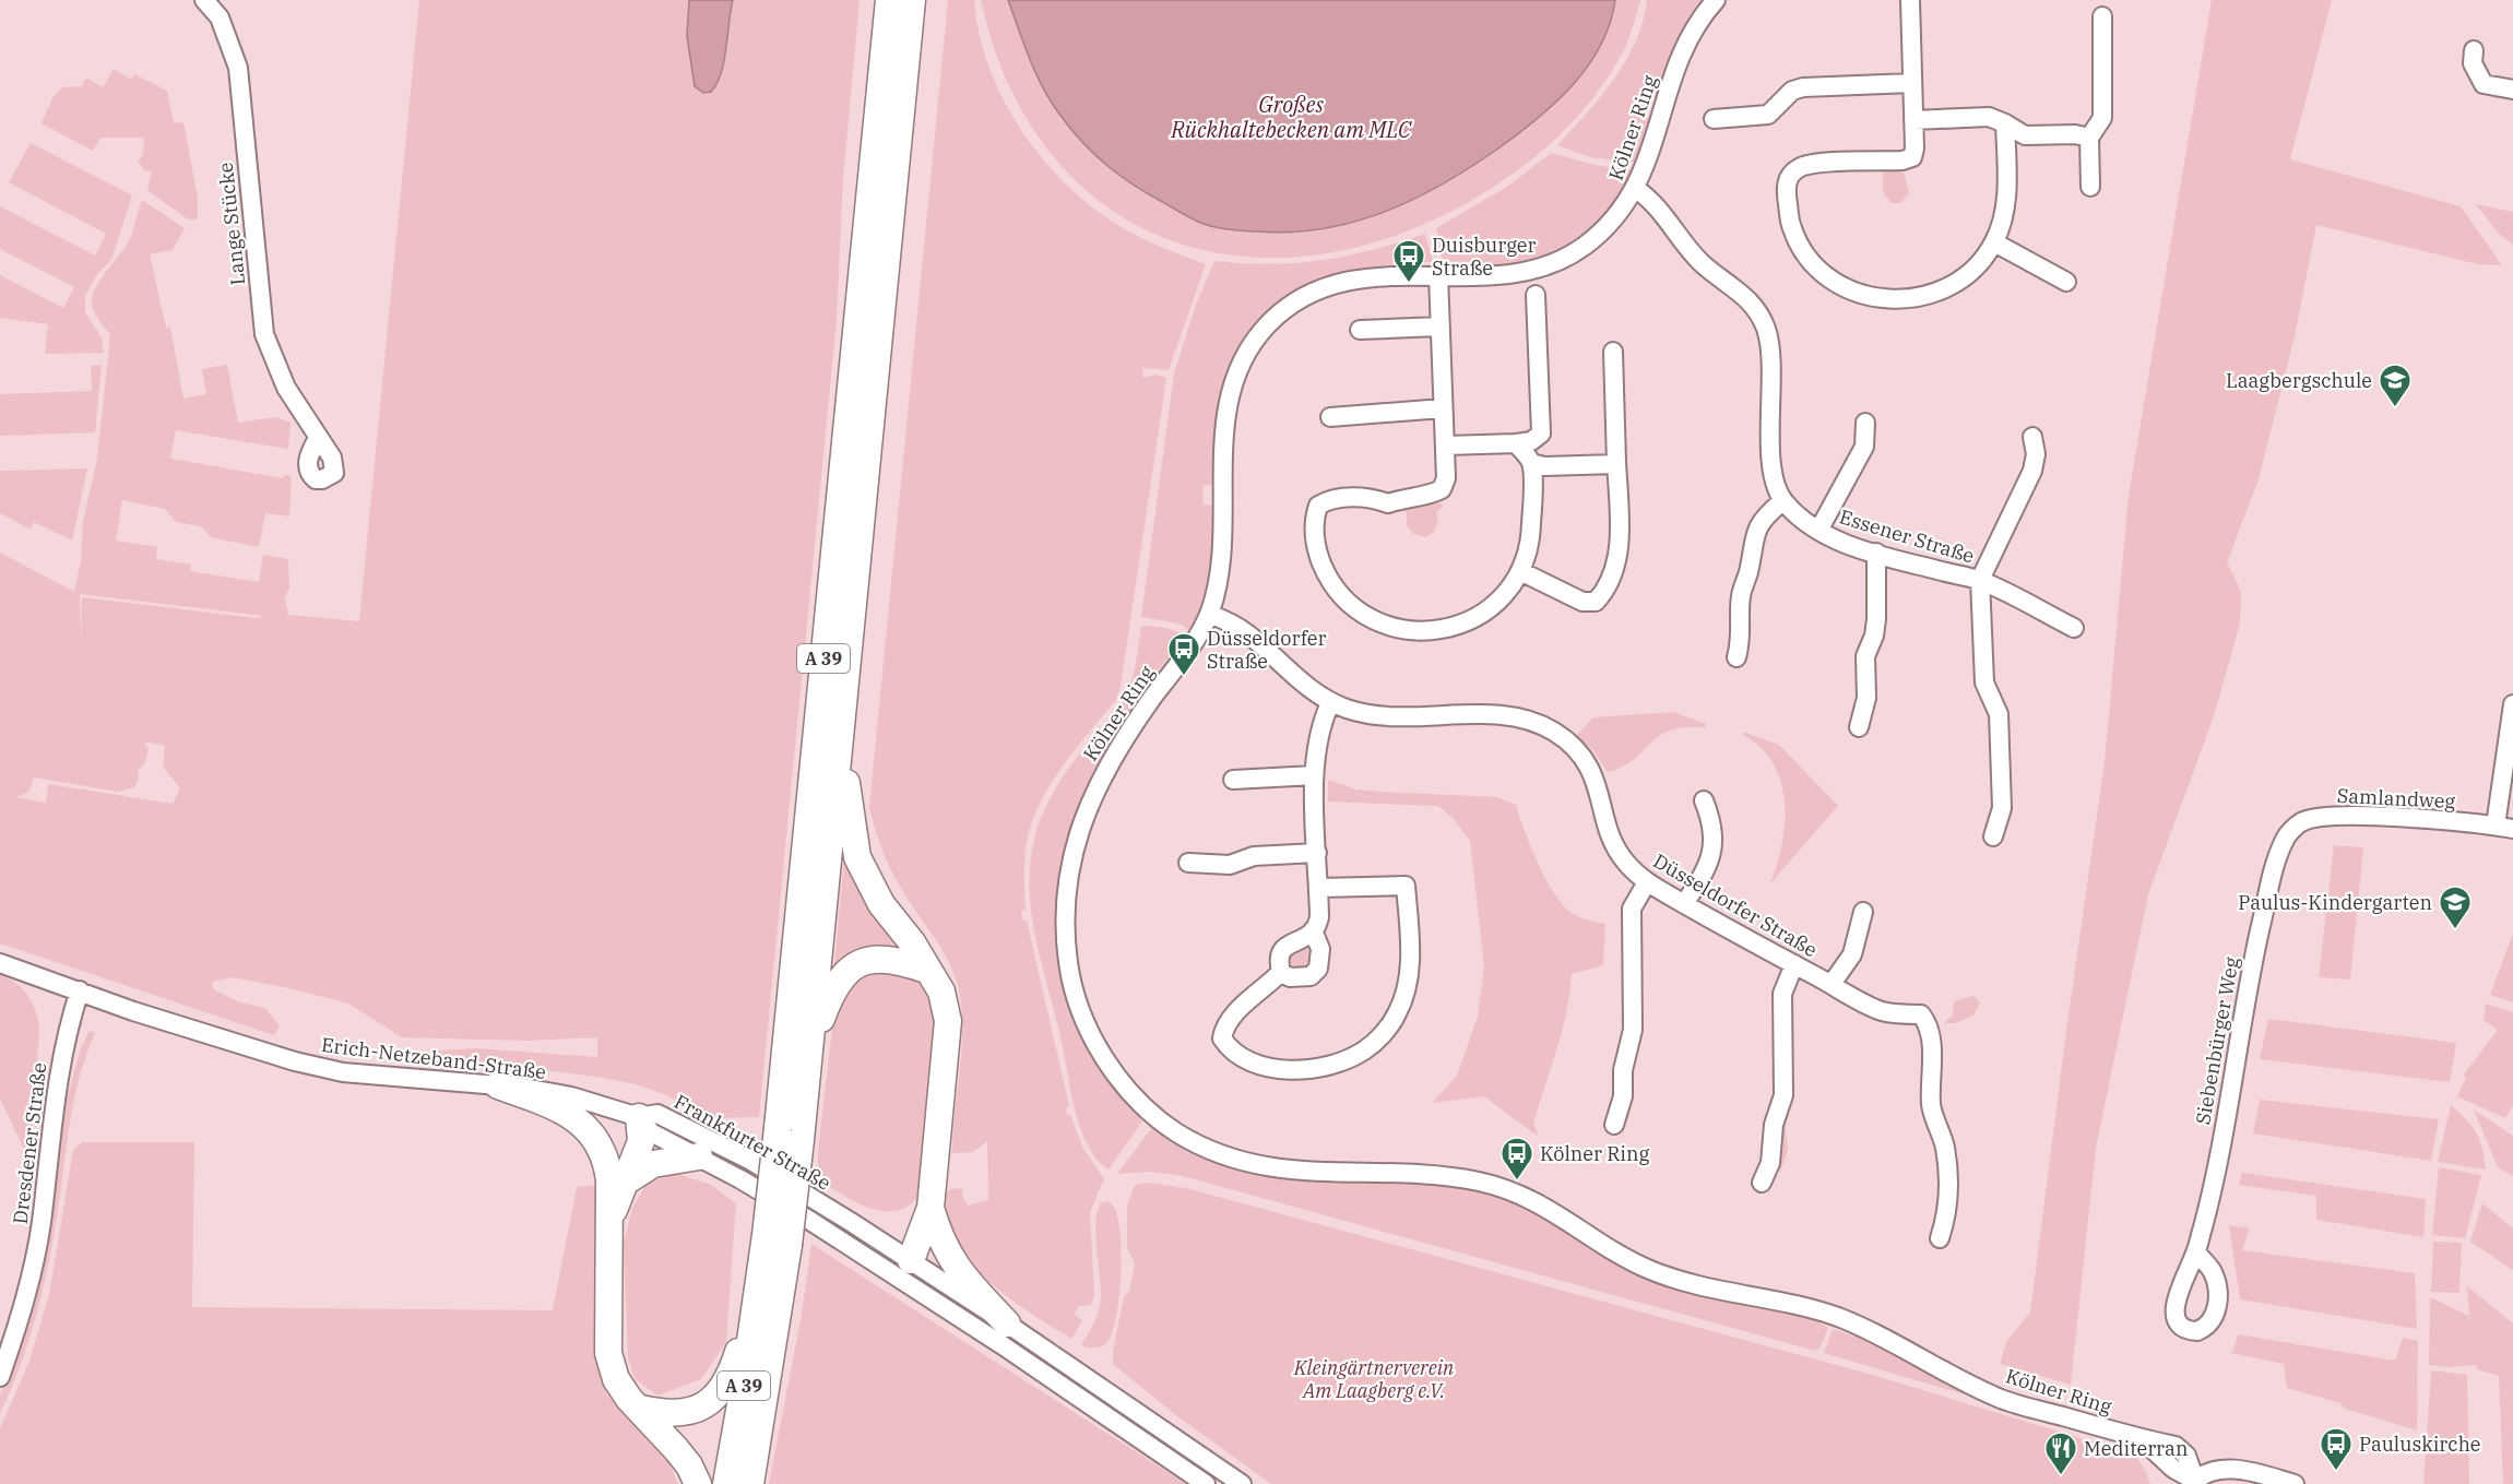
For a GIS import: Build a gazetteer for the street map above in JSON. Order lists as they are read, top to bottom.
{
  "streets": {
    "highway": ["A 39"],
    "street": [
      "Kölner Ring",
      "Lange Stücke",
      "Essener Straße",
      "Samlandweg",
      "Düsseldorfer Straße",
      "Siebenbürger Weg",
      "Erich-Netzeband-Straße",
      "Frankfurter Straße",
      "Dresdener Straße"
    ]
  },
  "crossings": [
    ["Kölner Ring", "Düsseldorfer Straße"],
    ["Samlandweg", "Siebenbürger Weg"],
    ["Erich-Netzeband-Straße", "Frankfurter Straße"],
    ["Erich-Netzeband-Straße", "Dresdener Straße"]
  ],
  "water": ["Großes Rückhaltebecken am MLC"],
  "parks": ["Kleingärtnerverein Am Laagberg e.V."],
  "places": {
    "bus stop": [
      "Duisburger Straße",
      "Düsseldorfer Straße",
      "Kölner Ring",
      "Pauluskirche"
    ],
    "school or university": ["Laagbergschule", "Paulus-Kindergarten"],
    "restaurant": ["Mediterran"]
  }
}
